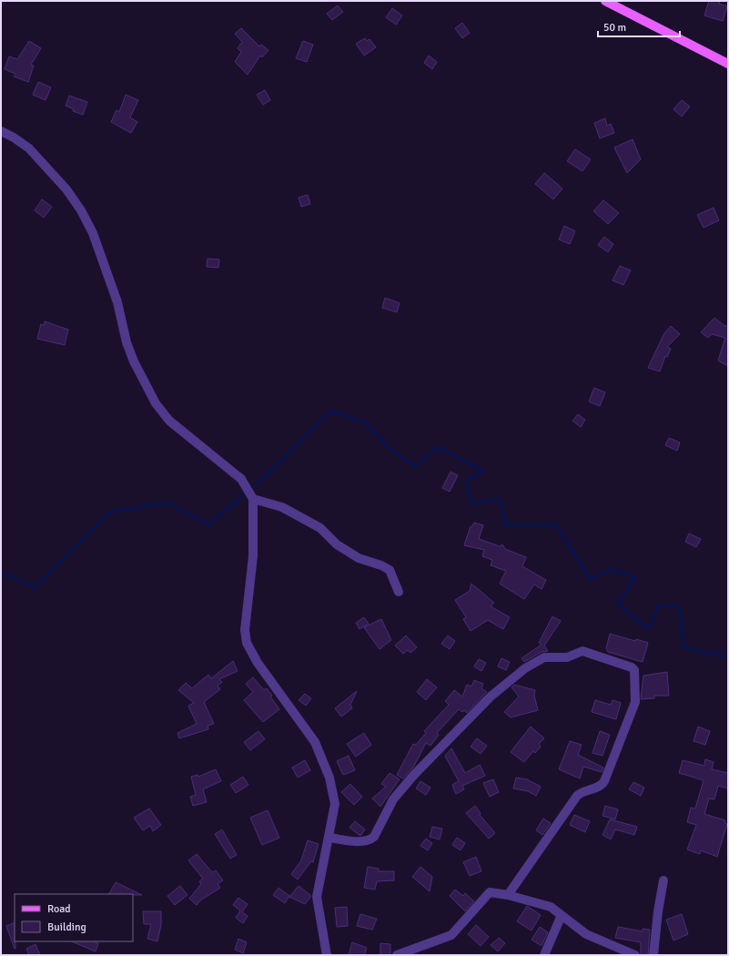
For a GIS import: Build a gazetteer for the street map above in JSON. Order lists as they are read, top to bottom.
{
  "legend": ["Road", "Building"],
  "scale_bar": "50 m"
}
